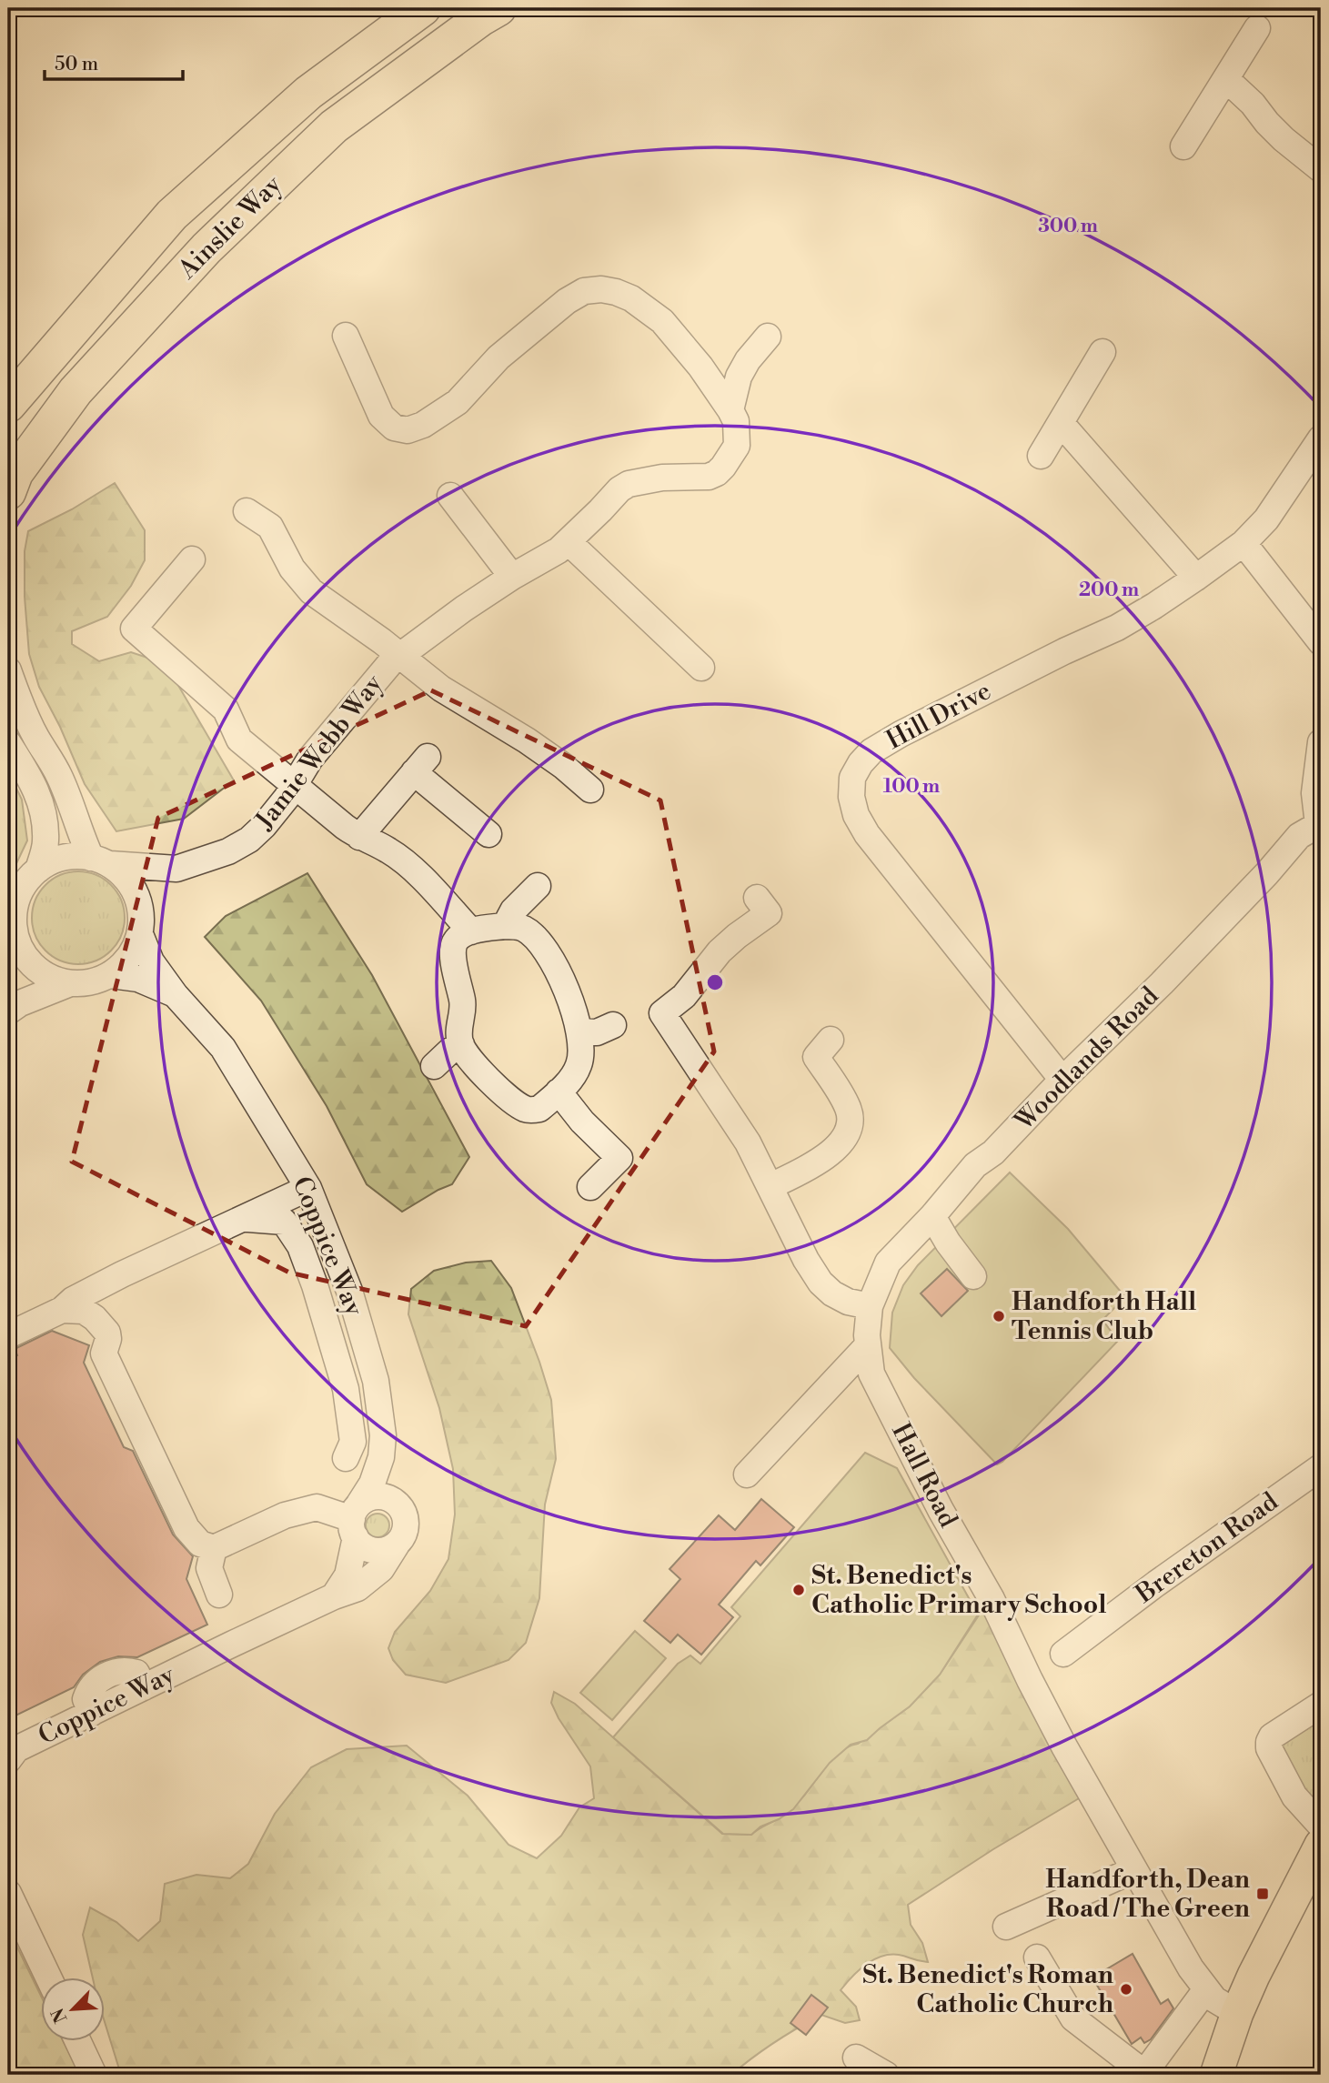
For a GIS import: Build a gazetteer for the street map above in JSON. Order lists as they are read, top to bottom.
{
  "streets": {
    "highway": ["Ainslie Way"],
    "street": [
      "Hill Drive",
      "Jamie Webb Way",
      "Woodlands Road",
      "Coppice Way",
      "Hall Road",
      "Brereton Road"
    ]
  },
  "crossings": [
    ["Hill Drive", "Woodlands Road"],
    ["Jamie Webb Way", "Coppice Way"],
    ["Woodlands Road", "Hall Road"]
  ],
  "places": {
    "other": ["Handforth Hall Tennis Club", "St. Benedict's Catholic Primary School", "St. Benedict's Roman Catholic Church"],
    "transit": ["Handforth, Dean Road / The Green"]
  },
  "scale_bar": "50 m",
  "north": "bottom left",
  "rings": ["300 m", "200 m", "100 m"]
}
